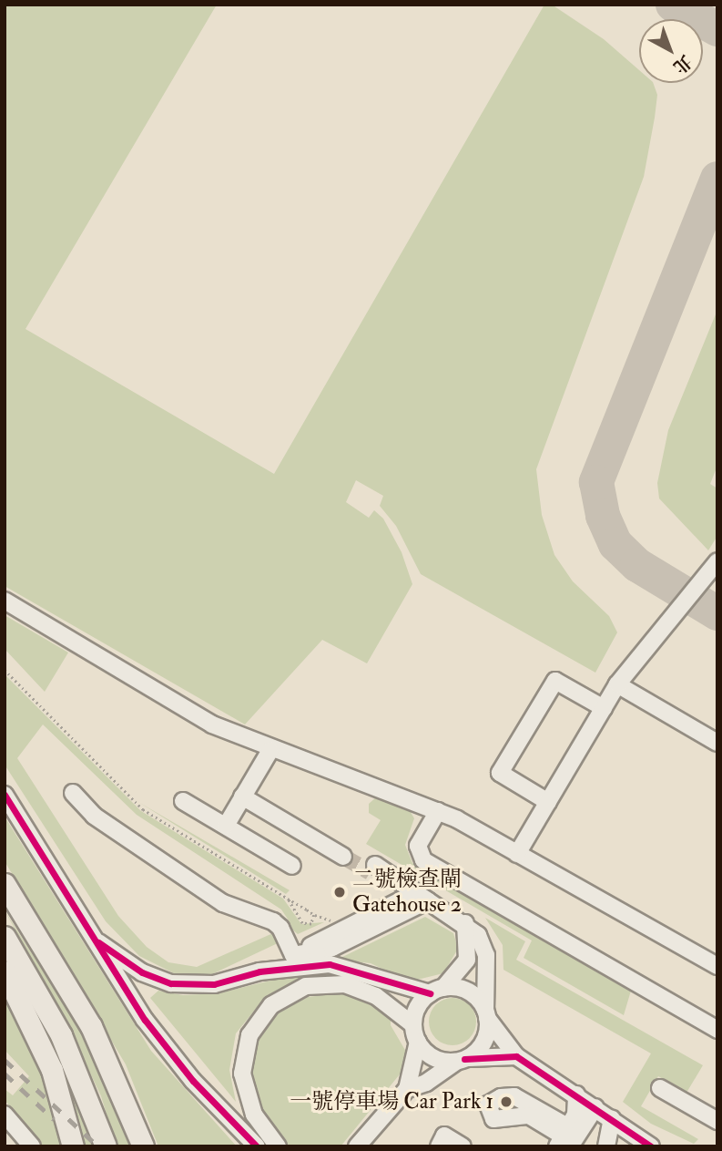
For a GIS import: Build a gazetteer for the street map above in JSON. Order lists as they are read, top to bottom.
{
  "places": ["二號檢查閘 Gatehouse 2", "一號停車場 Car Park 1"],
  "north": "bottom right"
}
